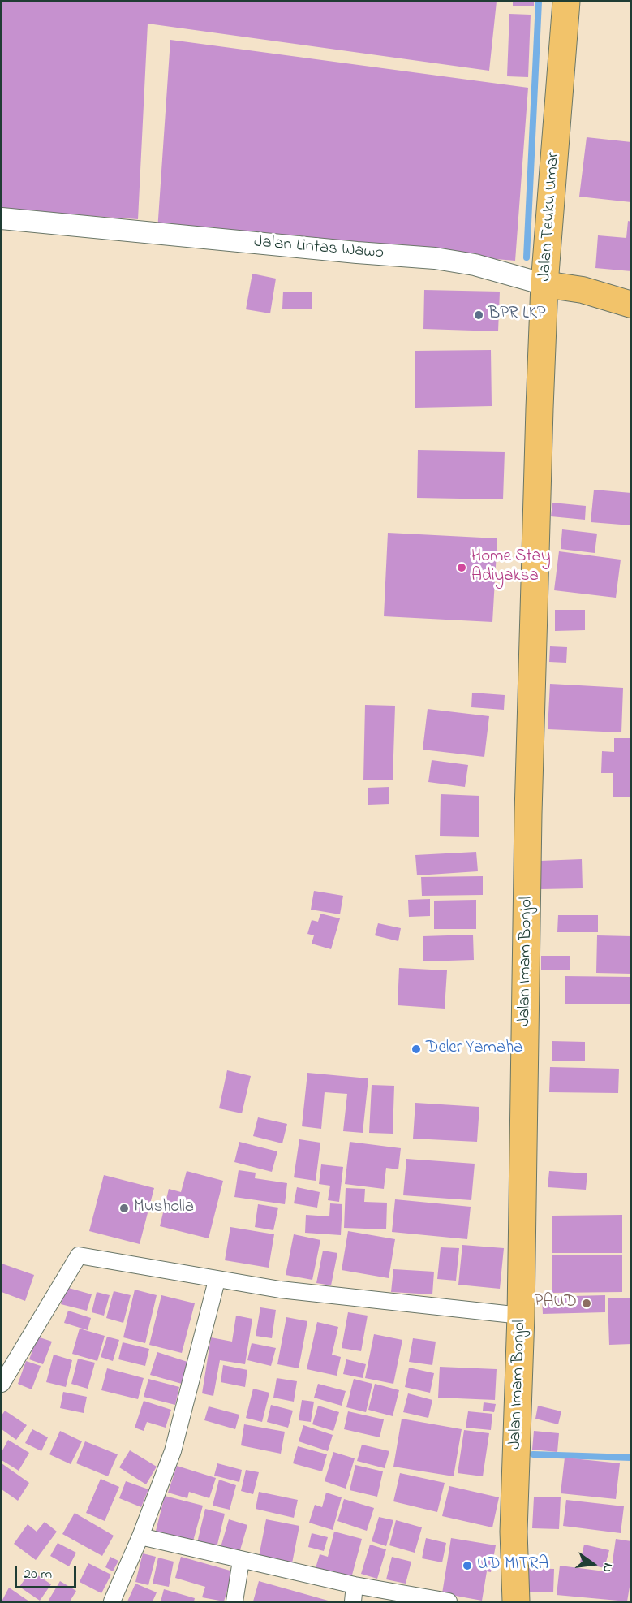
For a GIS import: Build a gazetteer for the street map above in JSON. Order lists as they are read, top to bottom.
{
  "streets": {
    "highway": ["Jalan Teuku Umar", "Jalan Imam Bonjol"],
    "main road": ["Jalan Lintas Wawo"]
  },
  "crossings": [
    ["Jalan Teuku Umar", "Jalan Lintas Wawo"],
    ["Jalan Teuku Umar", "Jalan Imam Bonjol"]
  ],
  "places": [
    "BPR LKP",
    "Home Stay Adiyaksa",
    "Deler Yamaha",
    "Musholla",
    "PAUD",
    "UD MITRA"
  ],
  "scale_bar": "20 m",
  "north": "right"
}
